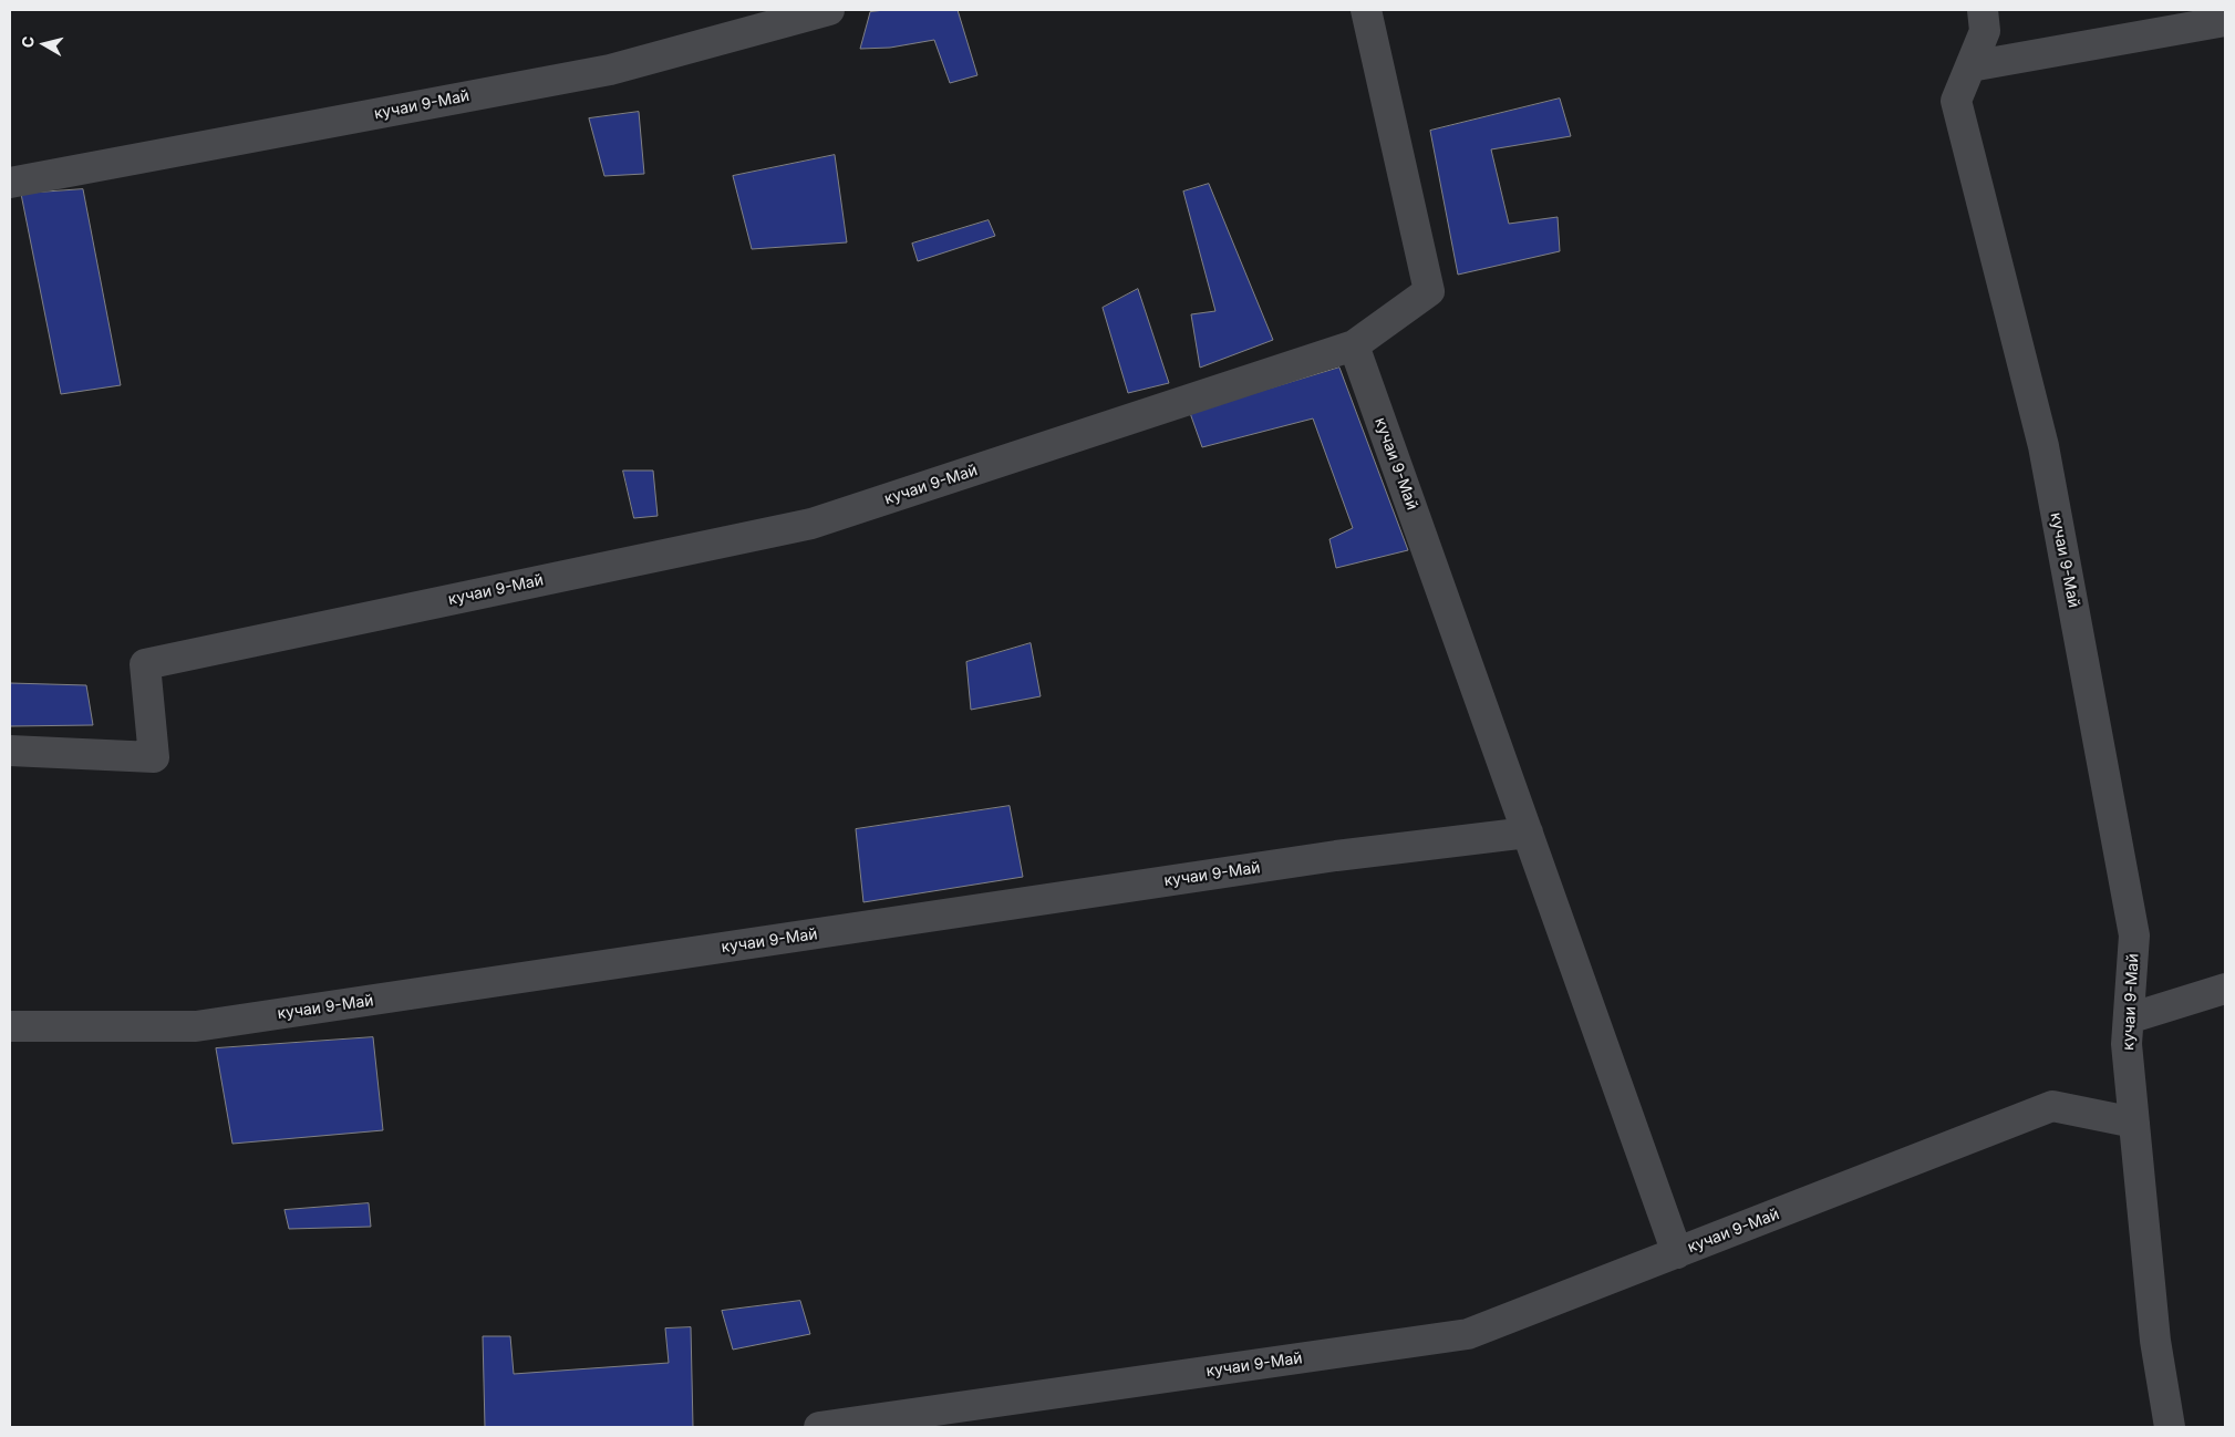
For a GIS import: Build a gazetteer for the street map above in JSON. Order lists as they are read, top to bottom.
{
  "streets": {
    "street": ["кучаи 9-Май"]
  },
  "north": "left"
}
